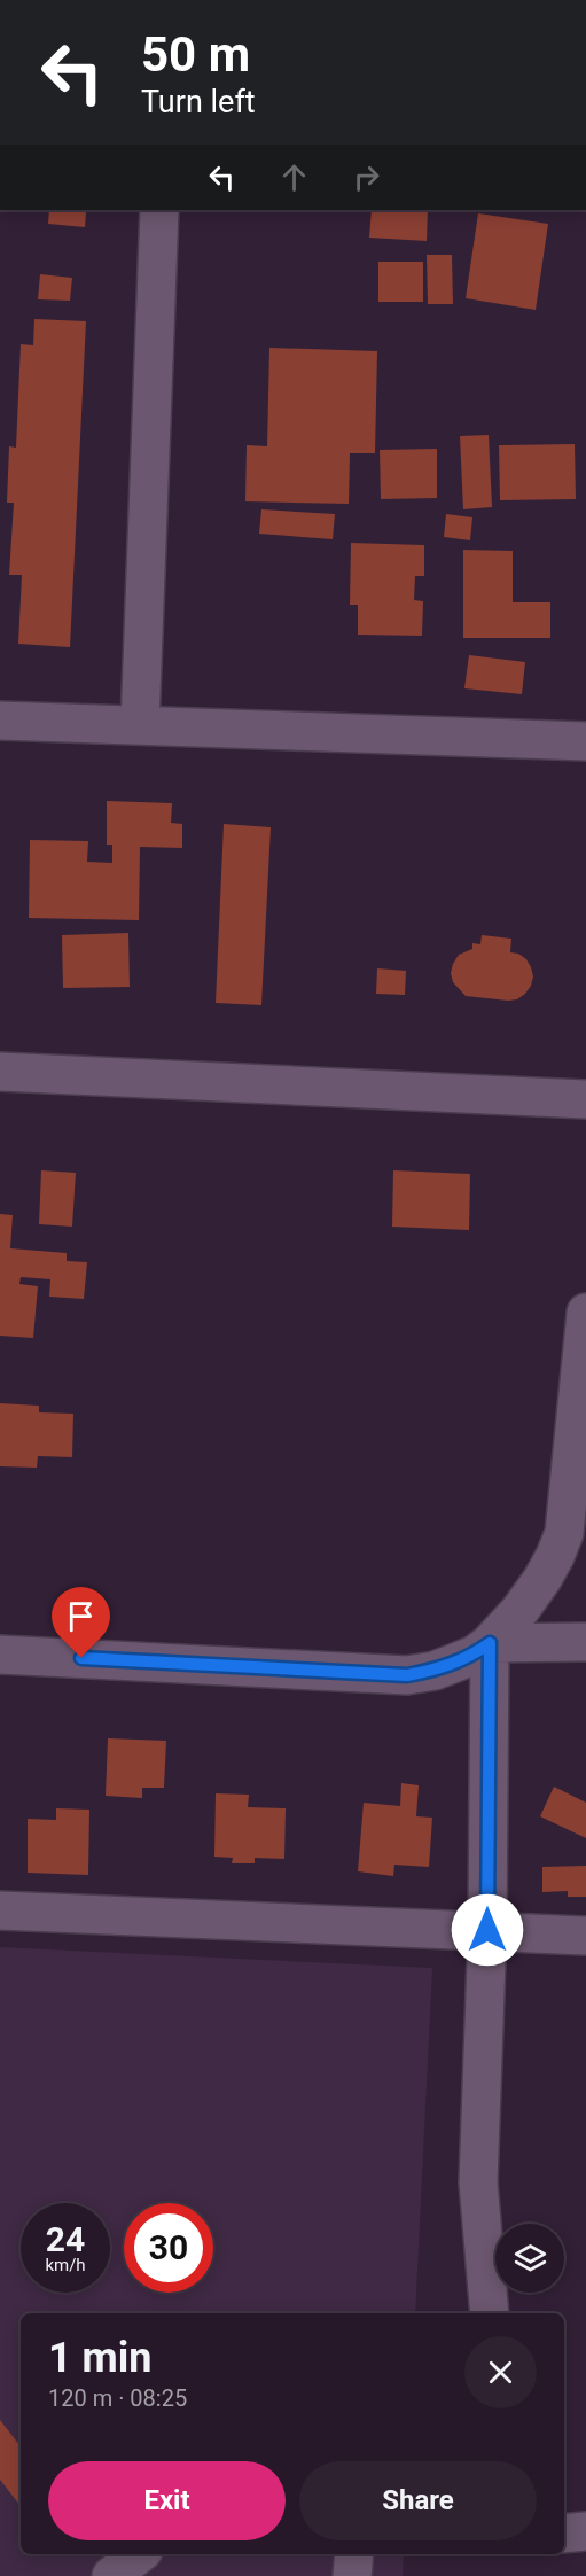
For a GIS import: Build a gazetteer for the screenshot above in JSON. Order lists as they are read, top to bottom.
{
  "page": {
    "turn": ["50 m", "Turn left"],
    "speed": "24 km/h",
    "limit": "30",
    "heading": ["1 min", "120 m · 08:25"],
    "buttons": ["Exit", "Share"]
  }
}
